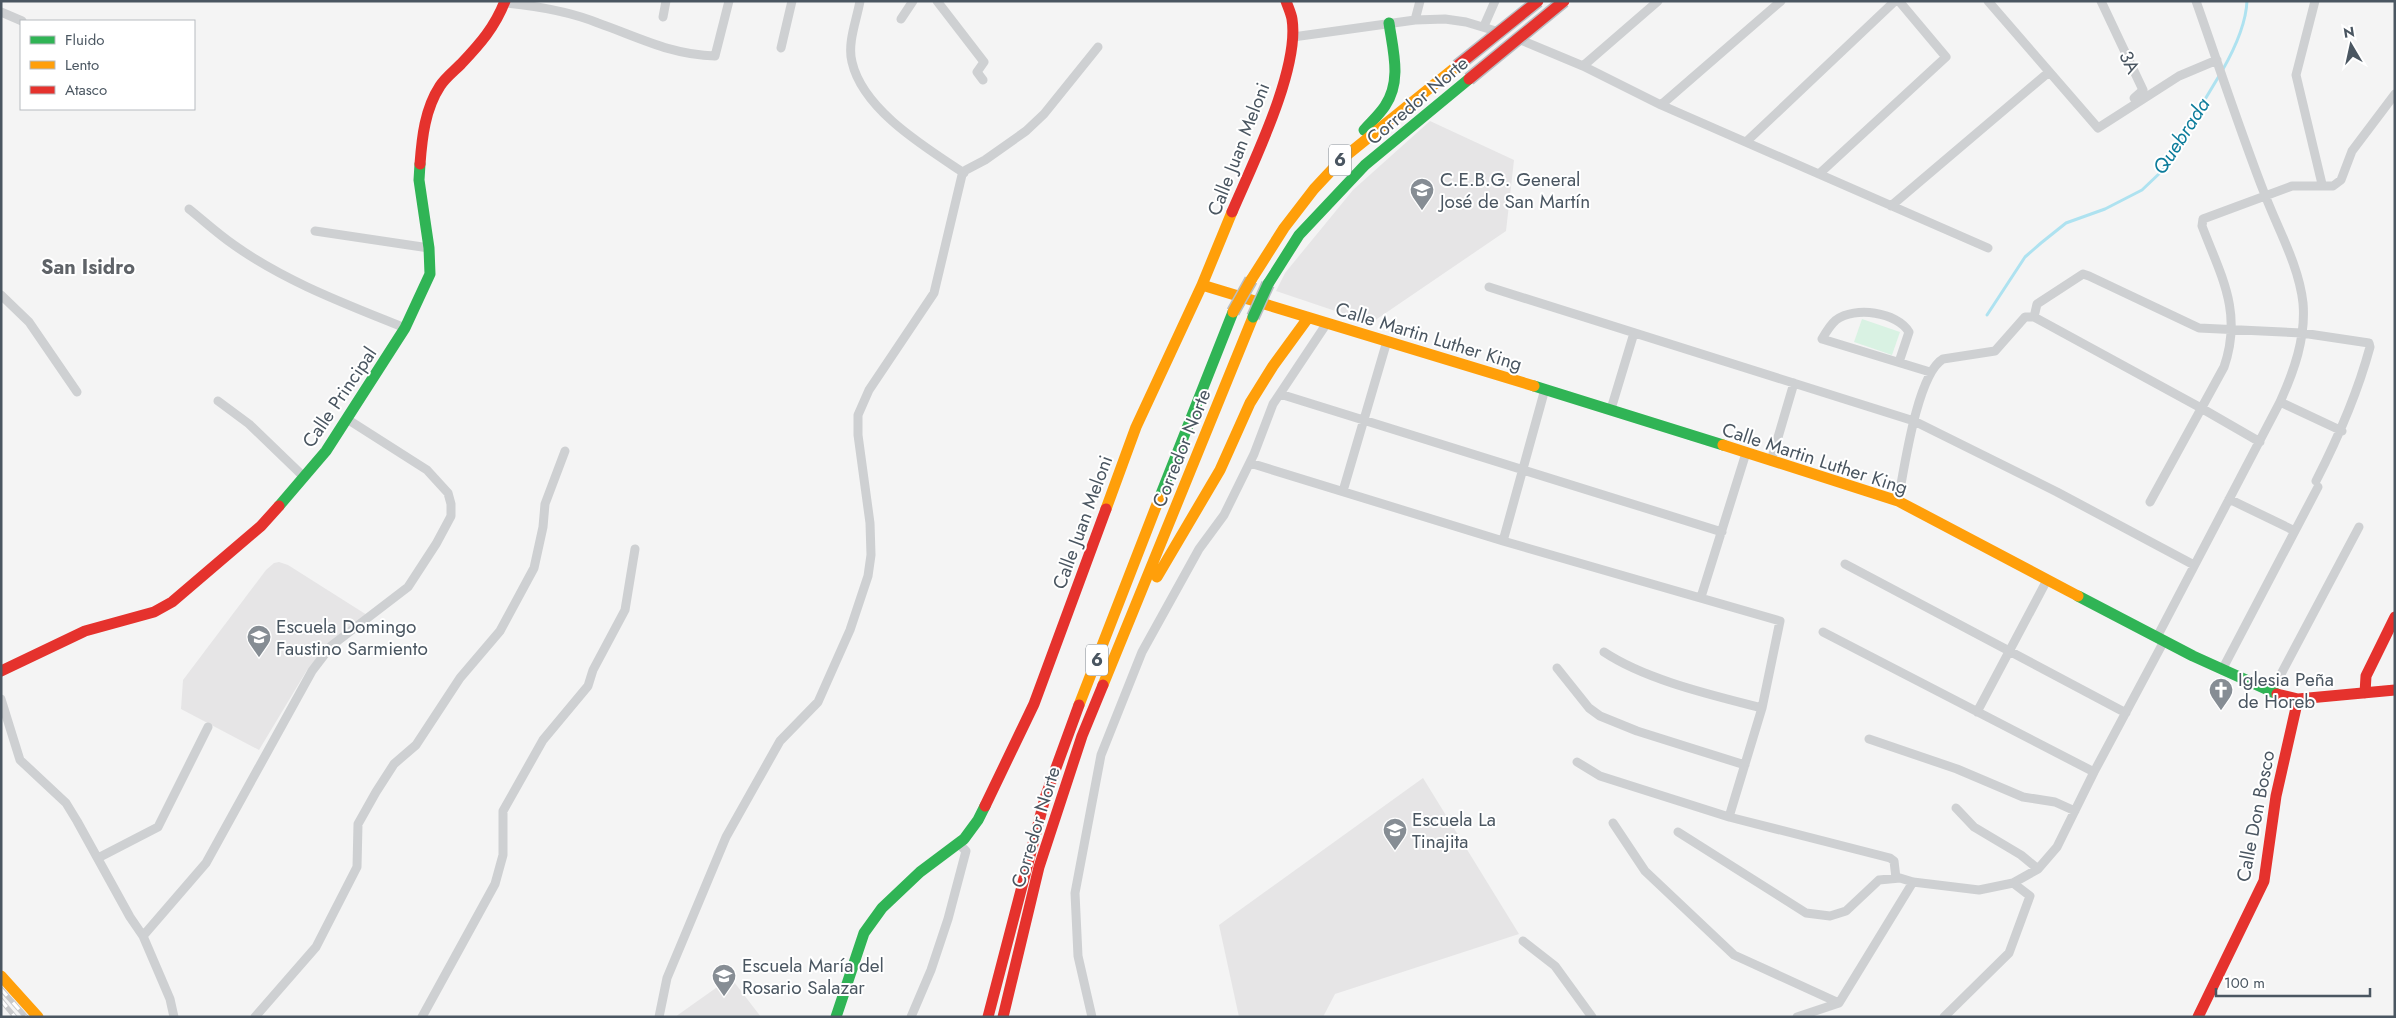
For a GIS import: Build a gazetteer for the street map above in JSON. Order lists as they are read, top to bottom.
{
  "streets": {
    "main road": [
      "Corredor Norte",
      "Calle Juan Meloni",
      "6",
      "Calle Martin Luther King",
      "Calle Principal",
      "Calle Don Bosco"
    ],
    "street": ["3A"]
  },
  "crossings": [
    ["Calle Juan Meloni", "Calle Martin Luther King"],
    ["Calle Martin Luther King", "Calle Don Bosco"]
  ],
  "districts": ["San Isidro"],
  "water": ["Quebrada"],
  "places": {
    "school or university": [
      "C.E.B.G. General José de San Martín",
      "Escuela Domingo Faustino Sarmiento",
      "Escuela La Tinajita",
      "Escuela María del Rosario Salazar"
    ],
    "church": ["Iglesia Peña de Horeb"]
  },
  "legend": ["Fluido", "Lento", "Atasco"],
  "scale_bar": "100 m",
  "north": "top"
}
